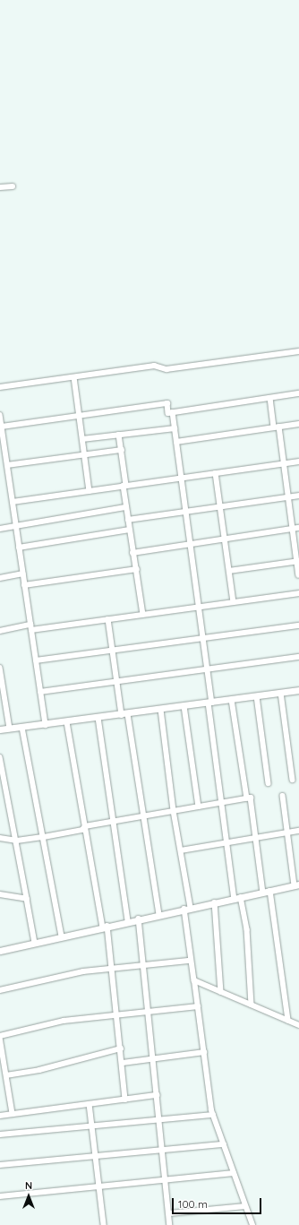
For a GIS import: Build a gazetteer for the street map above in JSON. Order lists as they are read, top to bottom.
{
  "scale_bar": "100 m",
  "north": "top"
}
